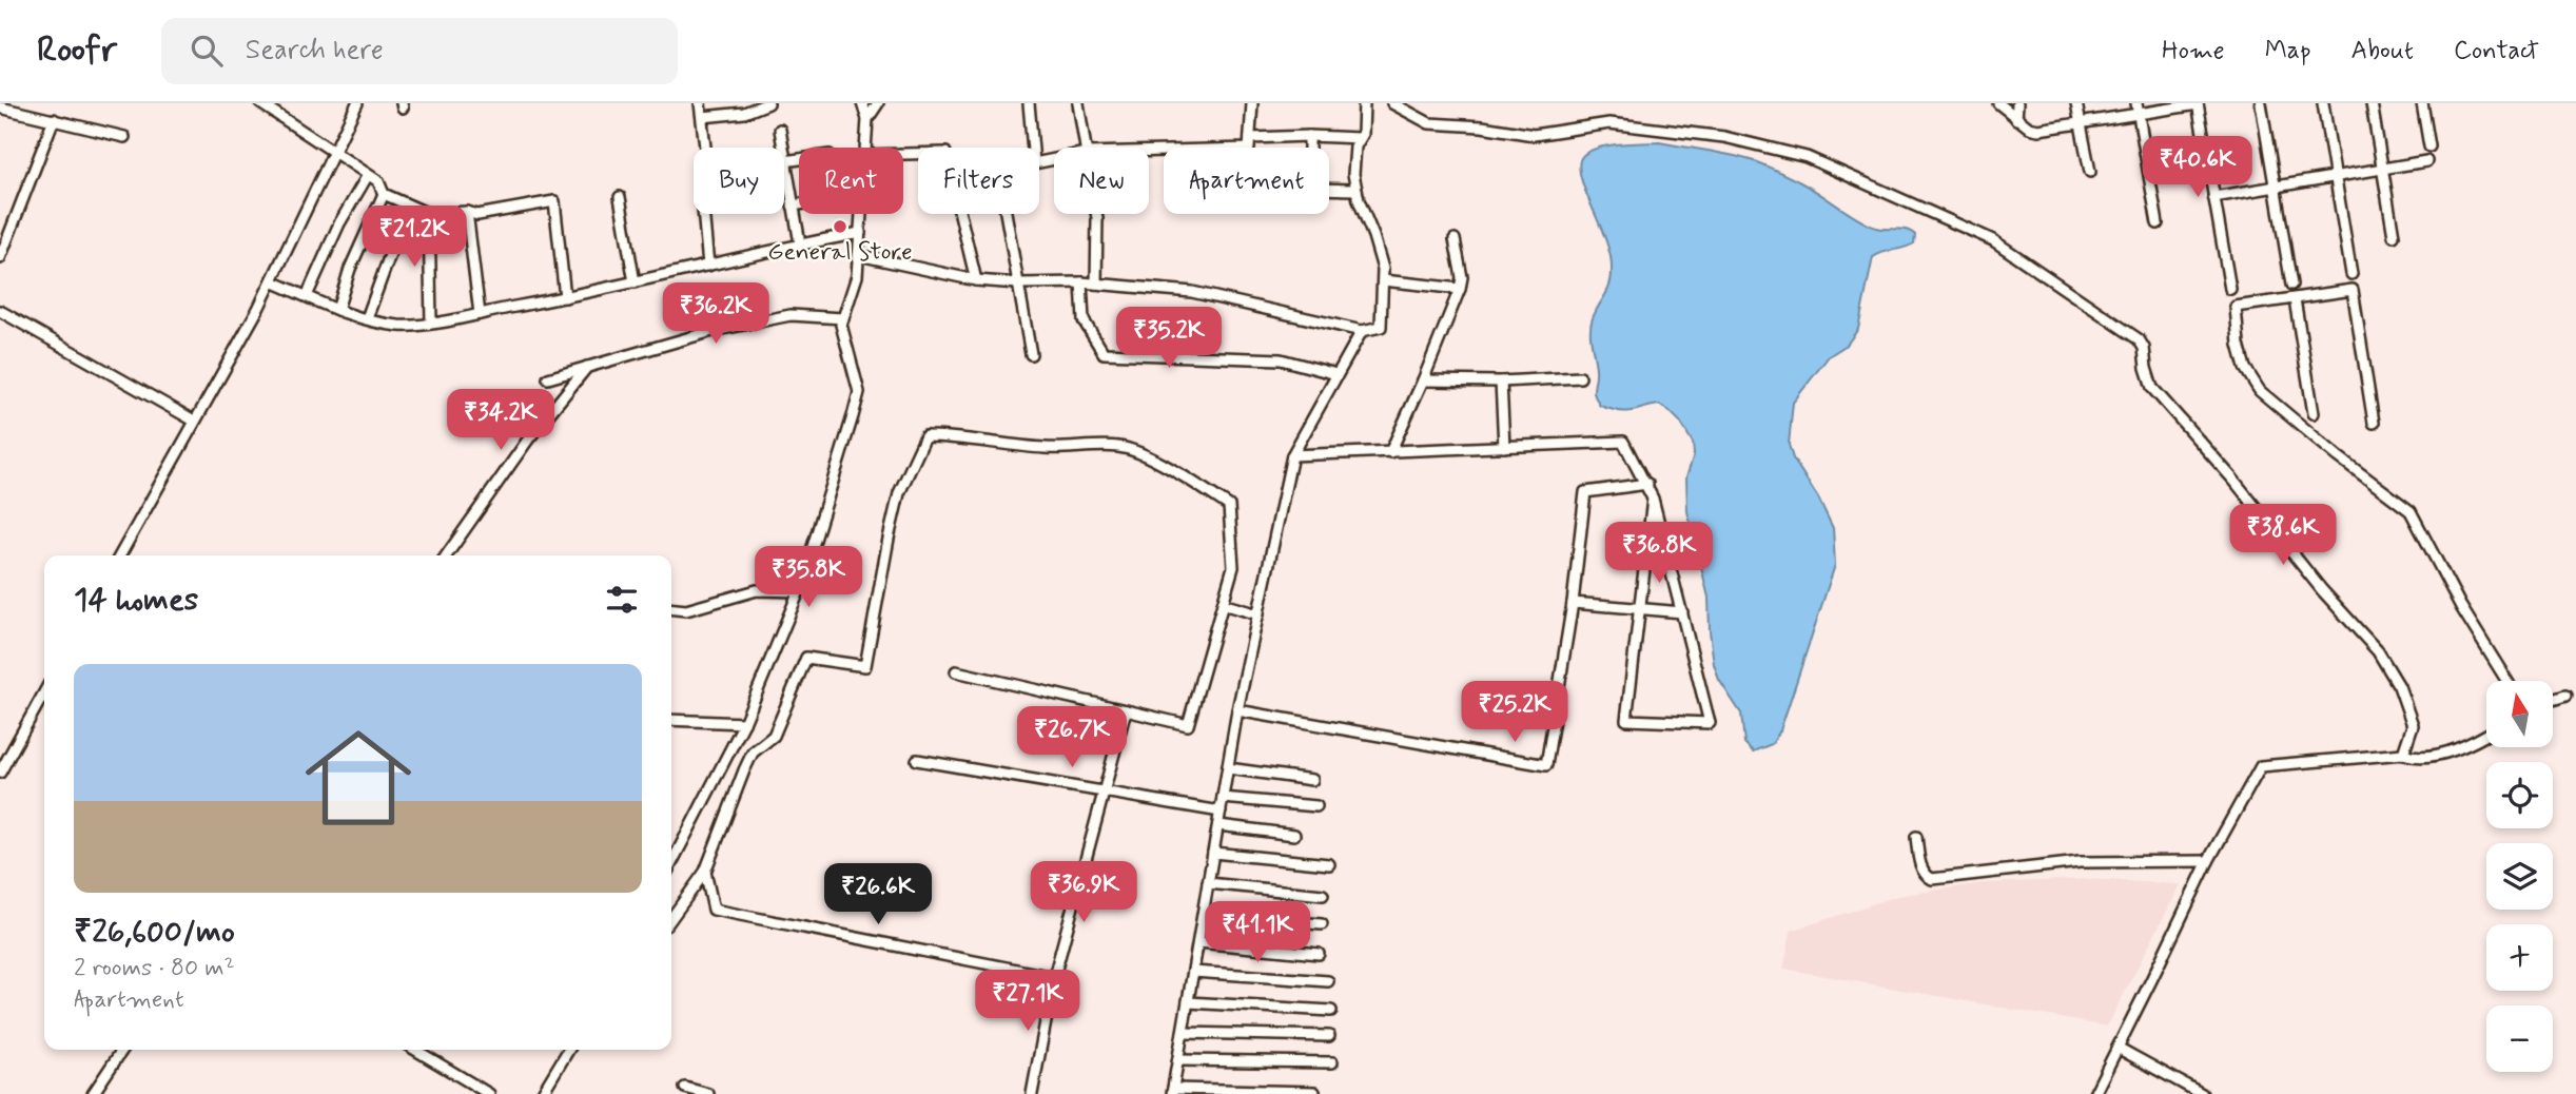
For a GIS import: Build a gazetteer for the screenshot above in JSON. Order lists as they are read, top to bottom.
{
  "places": ["General Store"],
  "north": "top",
  "page": {
    "header": "Roofr",
    "search": "Search here",
    "nav": [
      "Home",
      "Map",
      "About",
      "Contact"
    ],
    "price": [
      "₹40.6K",
      "₹21.2K",
      "₹36.2K",
      "₹35.2K",
      "₹34.2K",
      "₹38.6K",
      "₹36.8K",
      "₹35.8K",
      "₹25.2K",
      "₹26.7K",
      "₹36.9K",
      "₹26.6K",
      "₹41.1K",
      "₹27.1K"
    ],
    "chip": [
      "Buy",
      "Rent",
      "Filters",
      "New",
      "Apartment"
    ],
    "heading": "14 homes",
    "list": [
      {
        "name": "₹26,600/mo",
        "note": "2 rooms · 80 m² · Apartment"
      }
    ],
    "map_buttons": ["+", "−"]
  }
}
